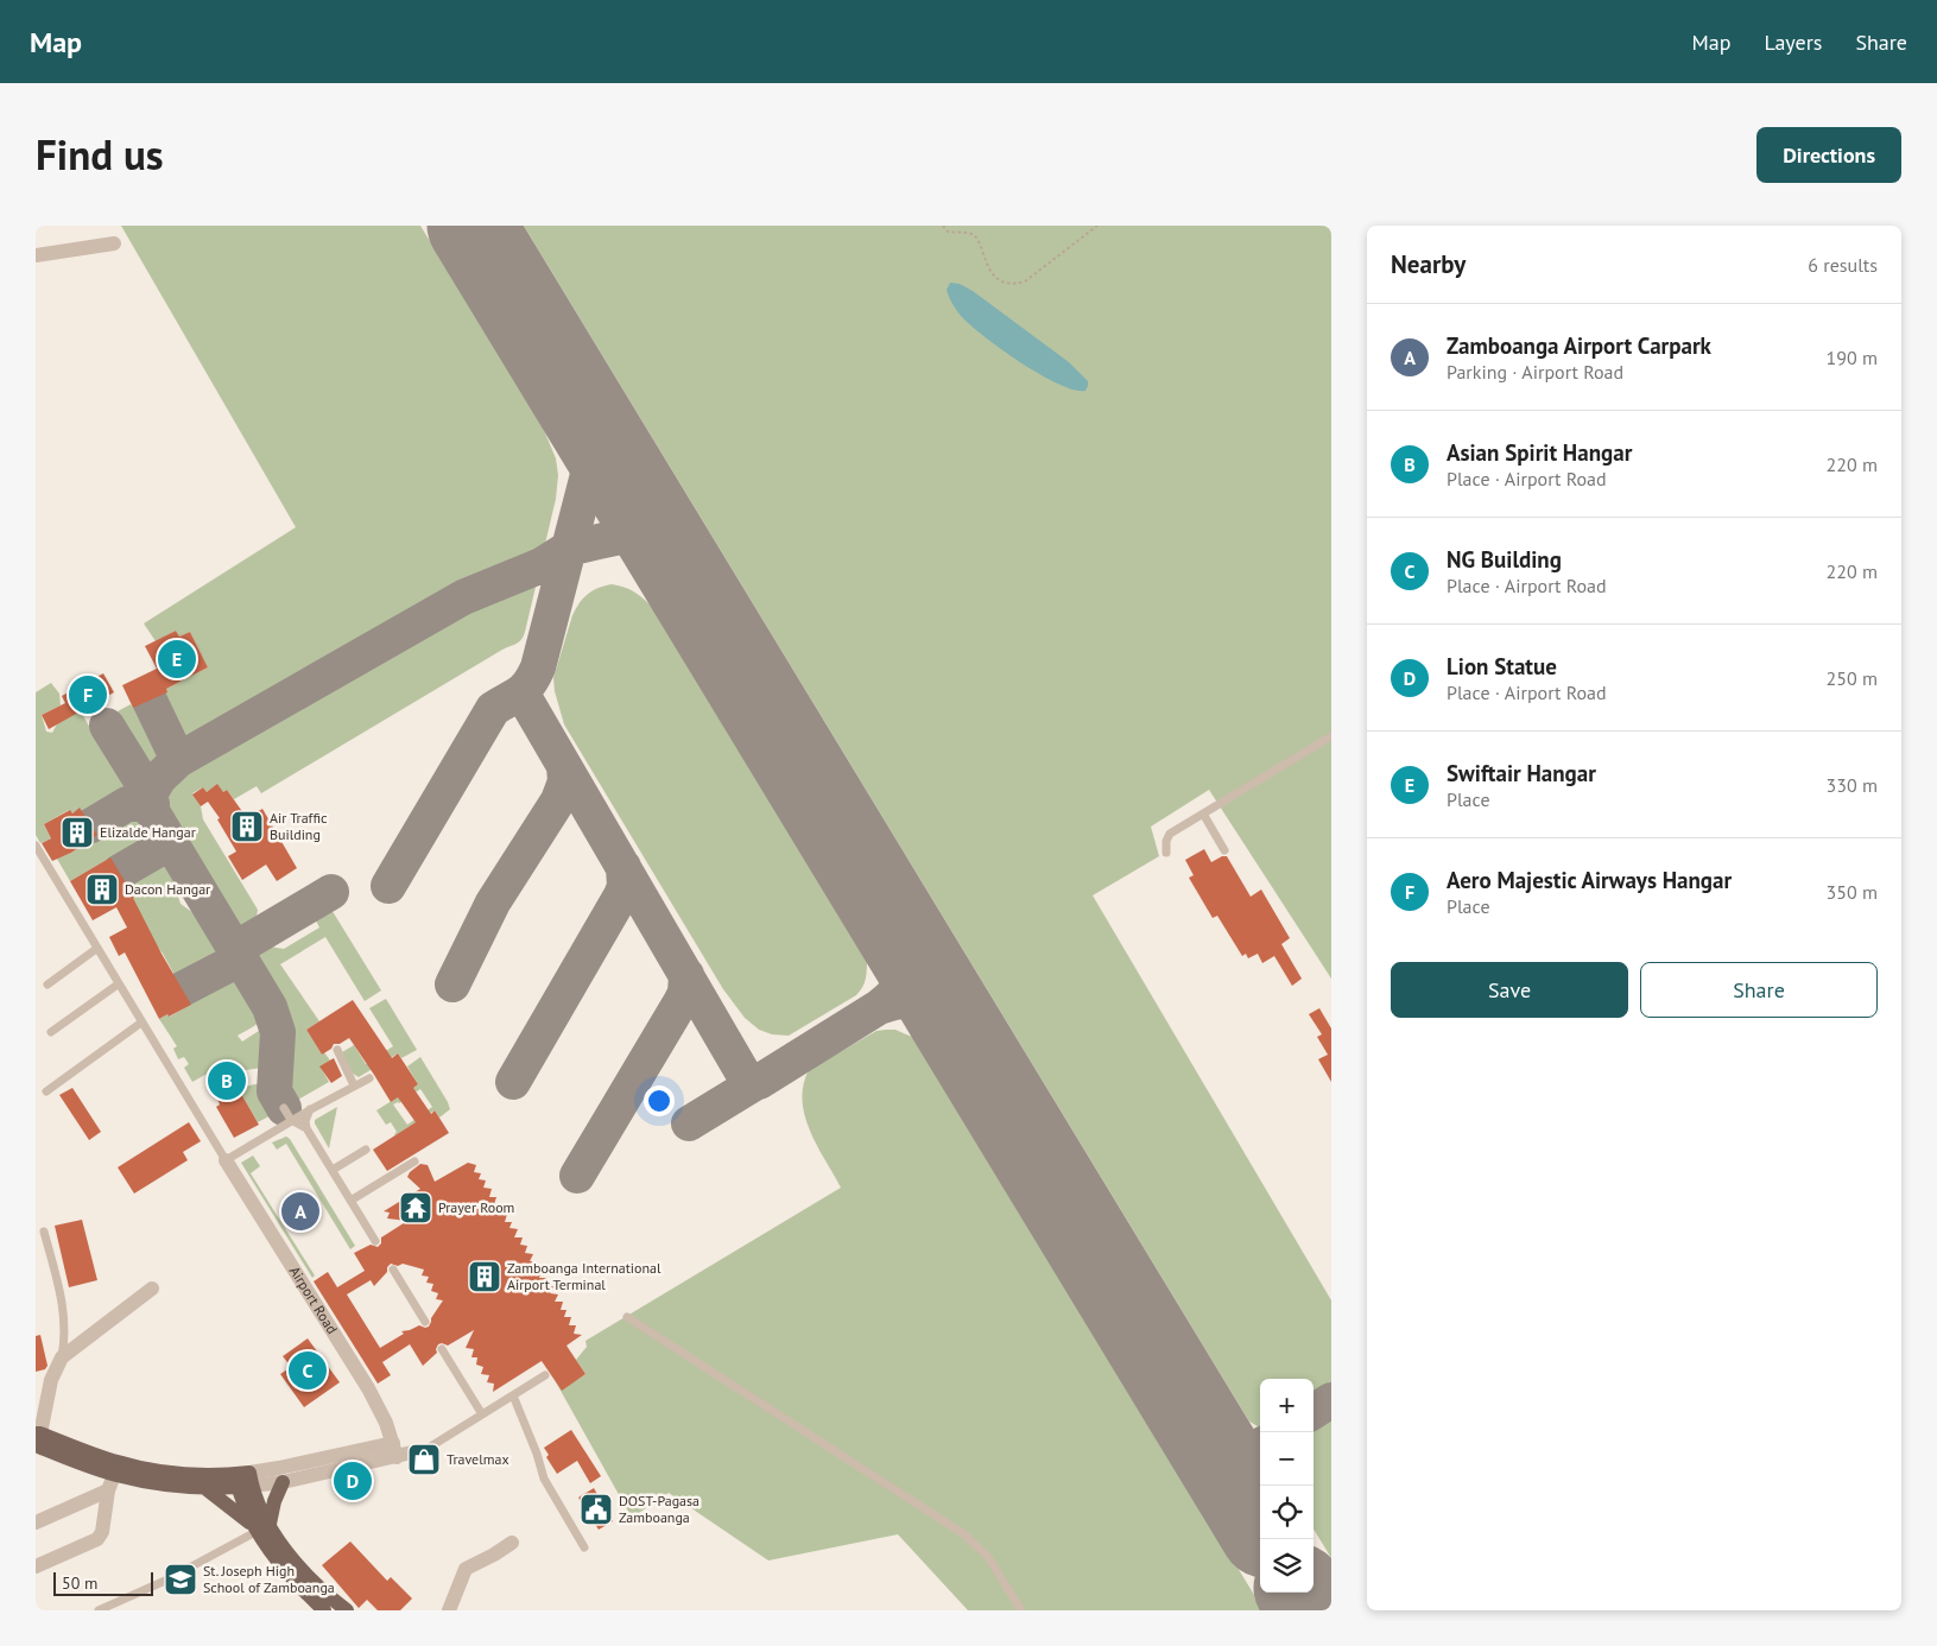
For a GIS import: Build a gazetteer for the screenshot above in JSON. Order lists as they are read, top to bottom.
{
  "streets": {
    "street": ["Airport Road"]
  },
  "places": {
    "building": [
      "Air Traffic Building",
      "Elizalde Hangar",
      "Dacon Hangar",
      "Zamboanga International Airport Terminal"
    ],
    "temple": ["Prayer Room"],
    "shop": ["Travelmax"],
    "public building": ["DOST-Pagasa Zamboanga"],
    "school or university": ["St. Joseph High School of Zamboanga"]
  },
  "scale_bar": "50 m",
  "page": {
    "header": "Map",
    "nav": ["Map", "Layers", "Share"],
    "title": "Find us",
    "buttons": [
      "Directions",
      ["Save", "Share"]
    ],
    "heading": ["Nearby", "6 results"],
    "list": [
      {
        "mark": "A",
        "name": "Zamboanga Airport Carpark",
        "note": "Parking · Airport Road",
        "value": "190 m"
      },
      {
        "mark": "B",
        "name": "Asian Spirit Hangar",
        "note": "Place · Airport Road",
        "value": "220 m"
      },
      {
        "mark": "C",
        "name": "NG Building",
        "note": "Place · Airport Road",
        "value": "220 m"
      },
      {
        "mark": "D",
        "name": "Lion Statue",
        "note": "Place · Airport Road",
        "value": "250 m"
      },
      {
        "mark": "E",
        "name": "Swiftair Hangar",
        "note": "Place",
        "value": "330 m"
      },
      {
        "mark": "F",
        "name": "Aero Majestic Airways Hangar",
        "note": "Place",
        "value": "350 m"
      }
    ],
    "pins": [
      "E",
      "F",
      "B",
      "A",
      "C",
      "D"
    ],
    "map_buttons": ["+", "−"],
    "scale": "50 m"
  }
}
